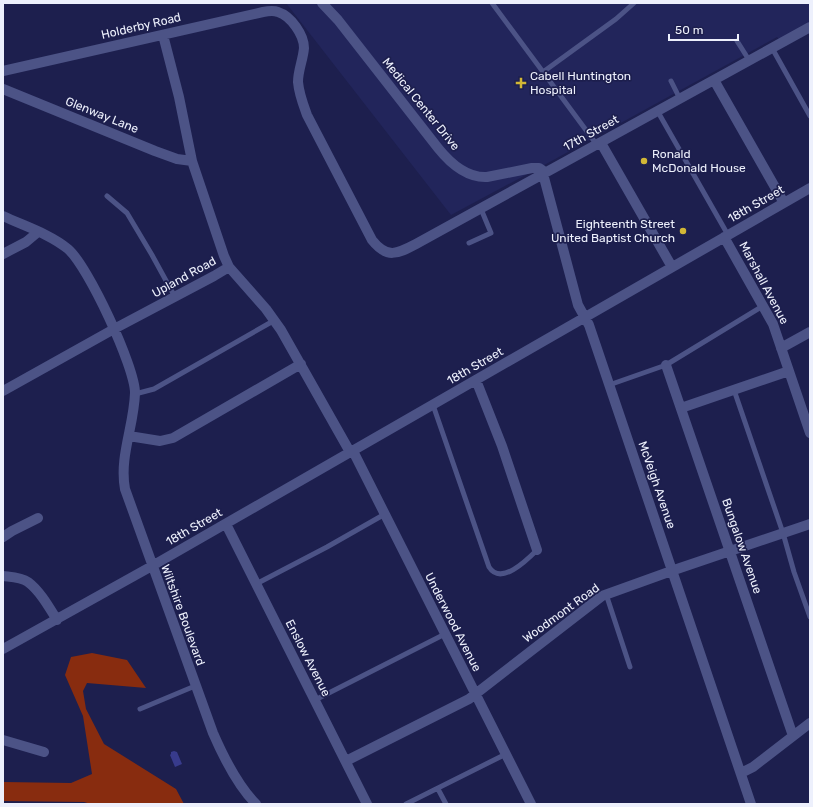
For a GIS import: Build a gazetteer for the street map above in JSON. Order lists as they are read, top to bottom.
{
  "streets": {
    "street": [
      "Holderby Road",
      "Medical Center Drive",
      "Glenway Lane",
      "17th Street",
      "18th Street",
      "Upland Road",
      "Marshall Avenue",
      "McVeigh Avenue",
      "Bungalow Avenue",
      "Woodmont Road",
      "Wiltshire Boulevard",
      "Underwood Avenue",
      "Enslow Avenue"
    ]
  },
  "crossings": [
    ["Holderby Road", "17th Street"],
    ["Holderby Road", "Upland Road"],
    ["Medical Center Drive", "17th Street"],
    ["Medical Center Drive", "McVeigh Avenue"],
    ["Glenway Lane", "Upland Road"],
    ["17th Street", "McVeigh Avenue"],
    ["18th Street", "Marshall Avenue"],
    ["18th Street", "McVeigh Avenue"],
    ["18th Street", "Wiltshire Boulevard"],
    ["18th Street", "Underwood Avenue"],
    ["18th Street", "Enslow Avenue"],
    ["Upland Road", "Wiltshire Boulevard"],
    ["Upland Road", "Underwood Avenue"],
    ["McVeigh Avenue", "Woodmont Road"],
    ["Bungalow Avenue", "Woodmont Road"],
    ["Woodmont Road", "Underwood Avenue"],
    ["Woodmont Road", "Enslow Avenue"]
  ],
  "places": {
    "health": ["Cabell Huntington Hospital"],
    "other": ["Ronald McDonald House", "Eighteenth Street United Baptist Church"]
  },
  "scale_bar": "50 m"
}
